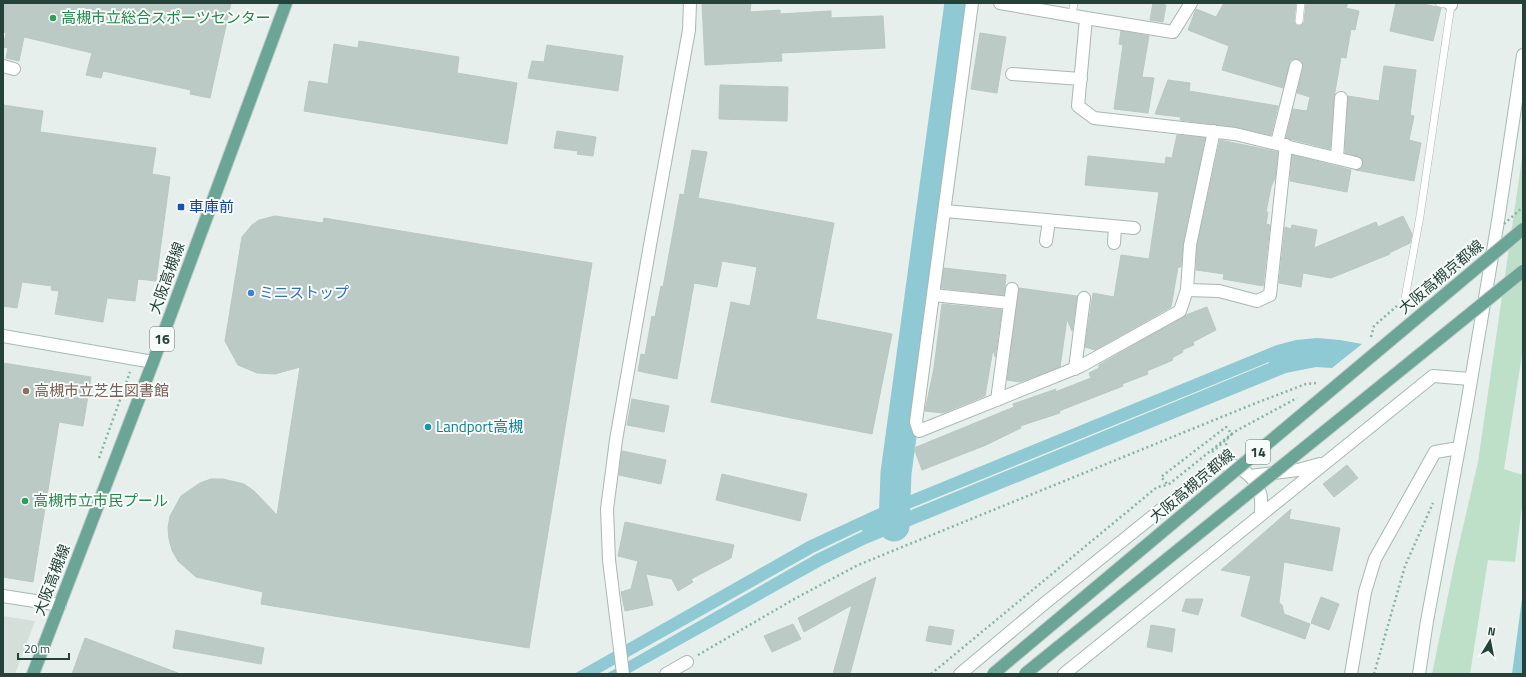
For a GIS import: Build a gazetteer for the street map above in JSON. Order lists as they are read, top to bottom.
{
  "streets": {
    "main road": [
      "大阪高槻京都線",
      "大阪高槻線",
      "16",
      "14"
    ]
  },
  "places": {
    "other": [
      "高槻市立総合スポーツセンター",
      "ミニストップ",
      "高槻市立芝生図書館",
      "Landport高槻",
      "高槻市立市民プール"
    ],
    "transit": ["車庫前"]
  },
  "scale_bar": "20 m",
  "north": "top"
}
